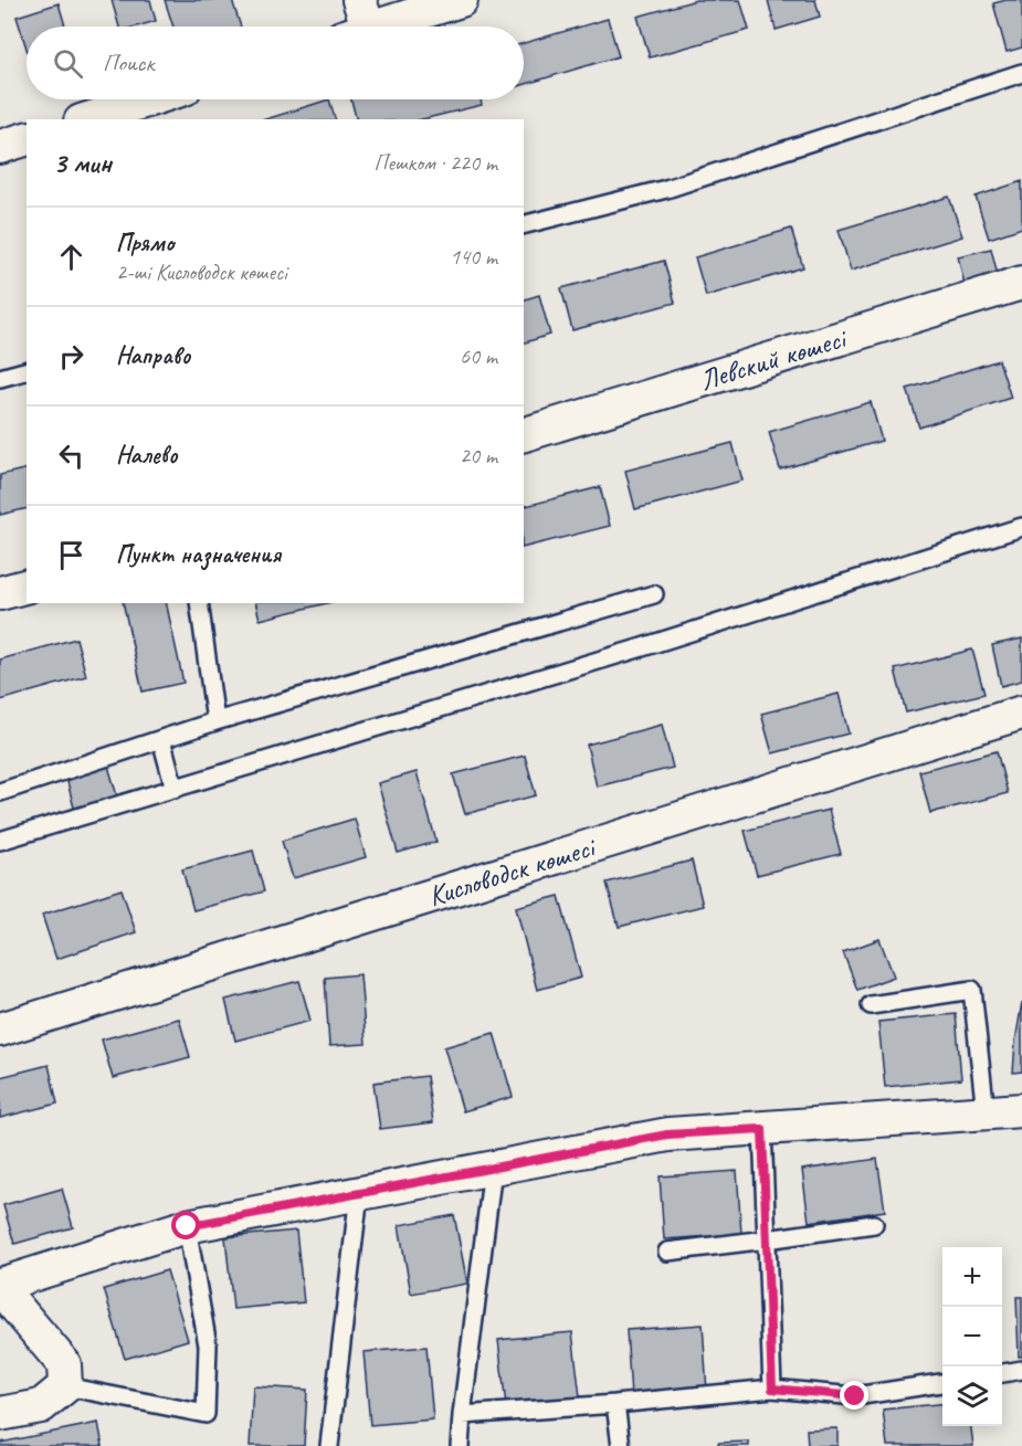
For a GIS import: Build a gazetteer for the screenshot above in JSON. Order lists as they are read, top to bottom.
{
  "streets": {
    "street": ["Левский көшесі", "Кисловодск көшесі"]
  },
  "page": {
    "search": "Поиск",
    "heading": ["3 мин", "Пешком · 220 m"],
    "list": [
      ["Прямо", "2-ші Кисловодск көшесі", "140 m"],
      ["Направо", "60 m"],
      ["Налево", "20 m"],
      "Пункт назначения"
    ],
    "map_buttons": ["+", "−"]
  }
}
